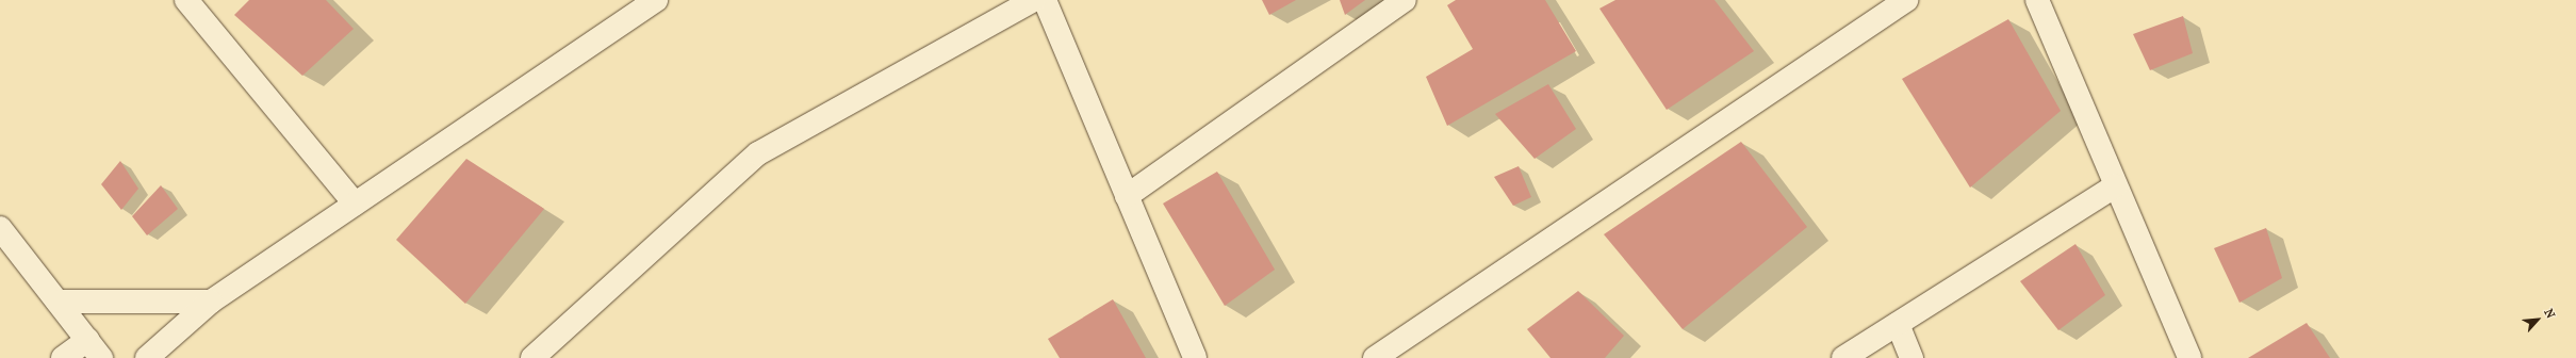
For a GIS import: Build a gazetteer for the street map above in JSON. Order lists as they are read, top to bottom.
{
  "north": "top right"
}
